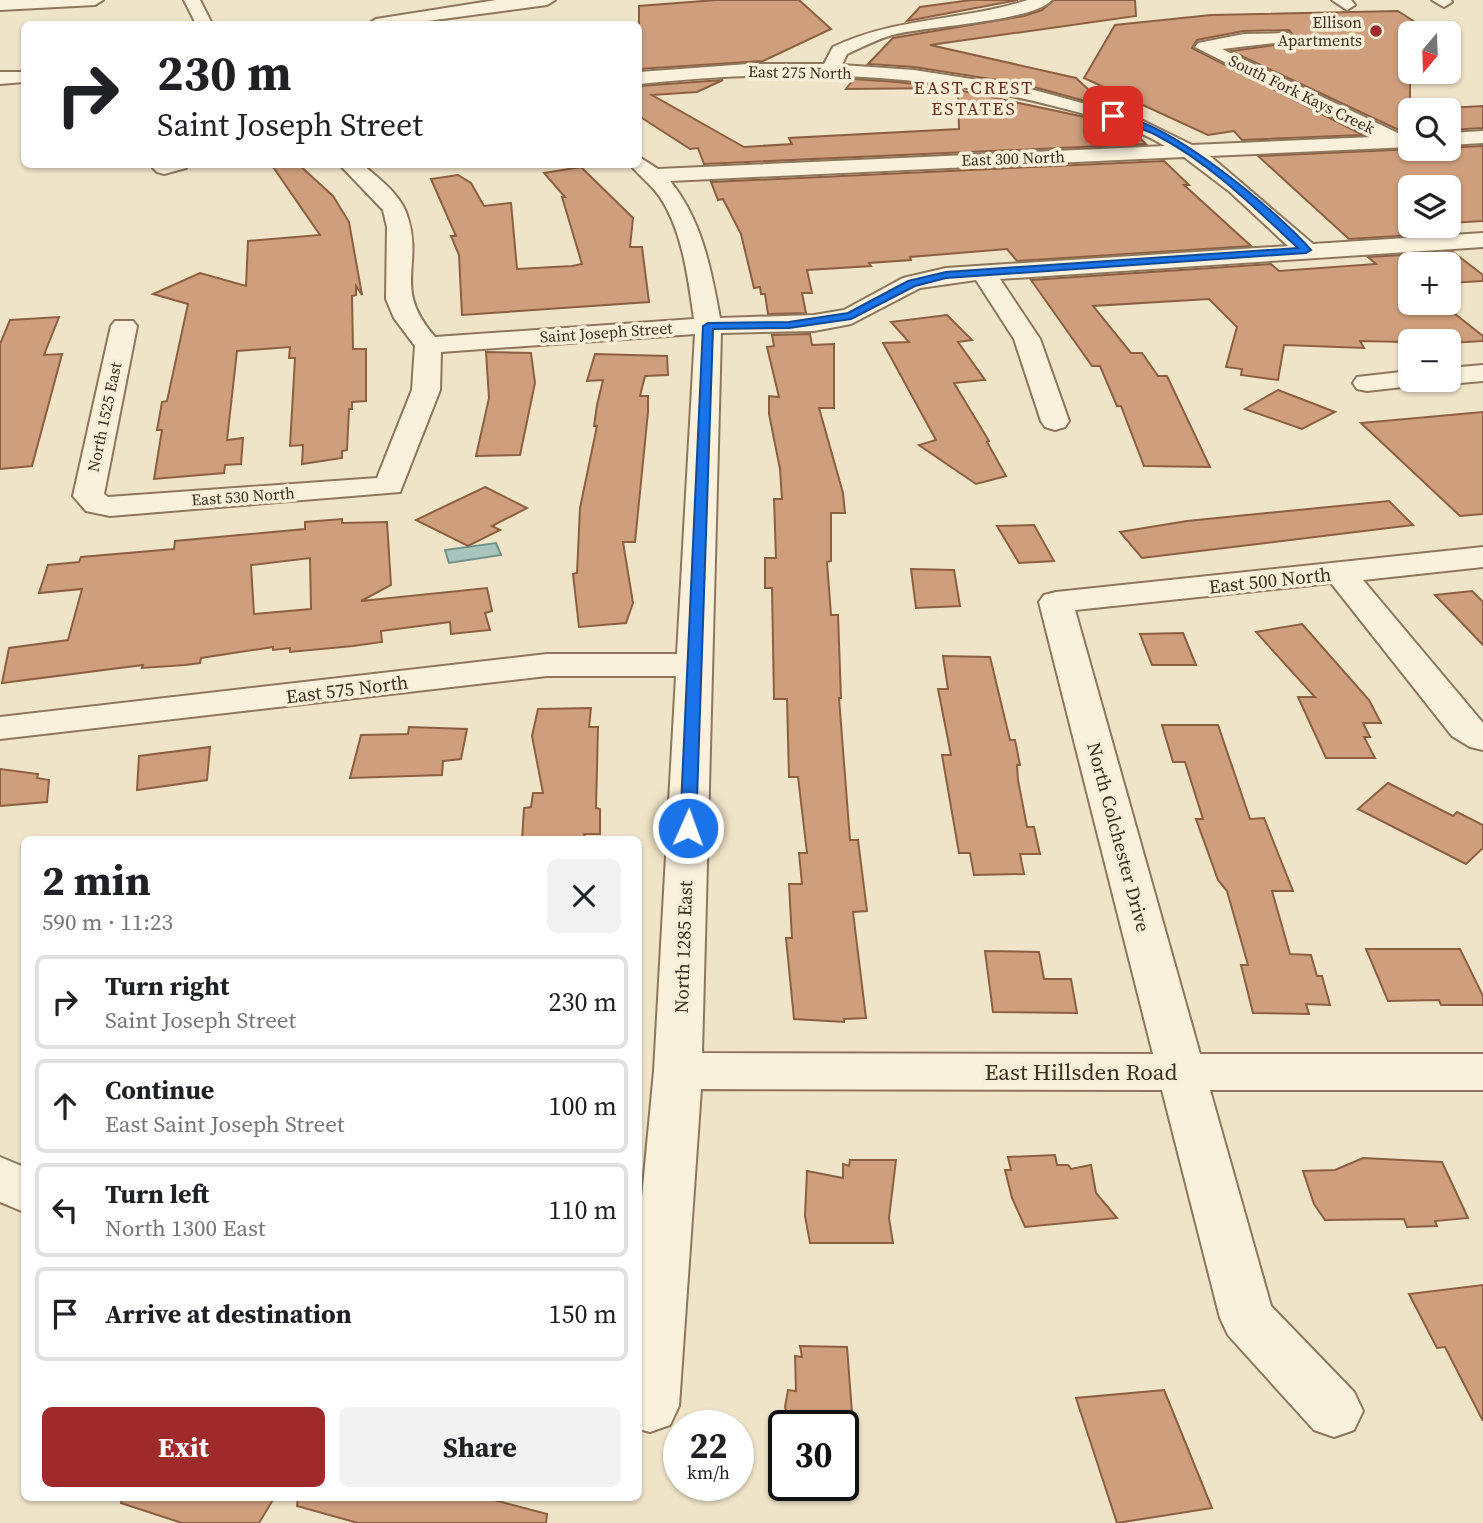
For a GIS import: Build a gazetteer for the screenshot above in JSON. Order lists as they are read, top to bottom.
{
  "streets": {
    "street": [
      "East 275 North",
      "South Fork Kays Creek",
      "East 300 North",
      "Saint Joseph Street",
      "North 1525 East",
      "East 530 North",
      "East 500 North",
      "East 575 North",
      "North Colchester Drive",
      "North 1285 East",
      "East Hillsden Road"
    ]
  },
  "crossings": [
    ["East 275 North", "East 300 North"],
    ["East 275 North", "Saint Joseph Street"],
    ["East 300 North", "North 1285 East"],
    ["Saint Joseph Street", "East 530 North"],
    ["Saint Joseph Street", "North 1285 East"],
    ["North 1525 East", "East 530 North"],
    ["East 500 North", "North Colchester Drive"],
    ["East 575 North", "North 1285 East"],
    ["North Colchester Drive", "East Hillsden Road"],
    ["North 1285 East", "East Hillsden Road"]
  ],
  "districts": ["EAST CREST ESTATES"],
  "places": ["Ellison Apartments"],
  "north": "bottom",
  "page": {
    "map_buttons": ["+", "−"],
    "turn": ["230 m", "Saint Joseph Street"],
    "heading": ["2 min", "590 m · 11:23"],
    "list": [
      {
        "name": "Turn right",
        "note": "Saint Joseph Street",
        "value": "230 m"
      },
      {
        "name": "Continue",
        "note": "East Saint Joseph Street",
        "value": "100 m"
      },
      {
        "name": "Turn left",
        "note": "North 1300 East",
        "value": "110 m"
      },
      {
        "name": "Arrive at destination",
        "value": "150 m"
      }
    ],
    "buttons": ["Exit", "Share"],
    "speed": "22 km/h",
    "limit": "30"
  }
}
